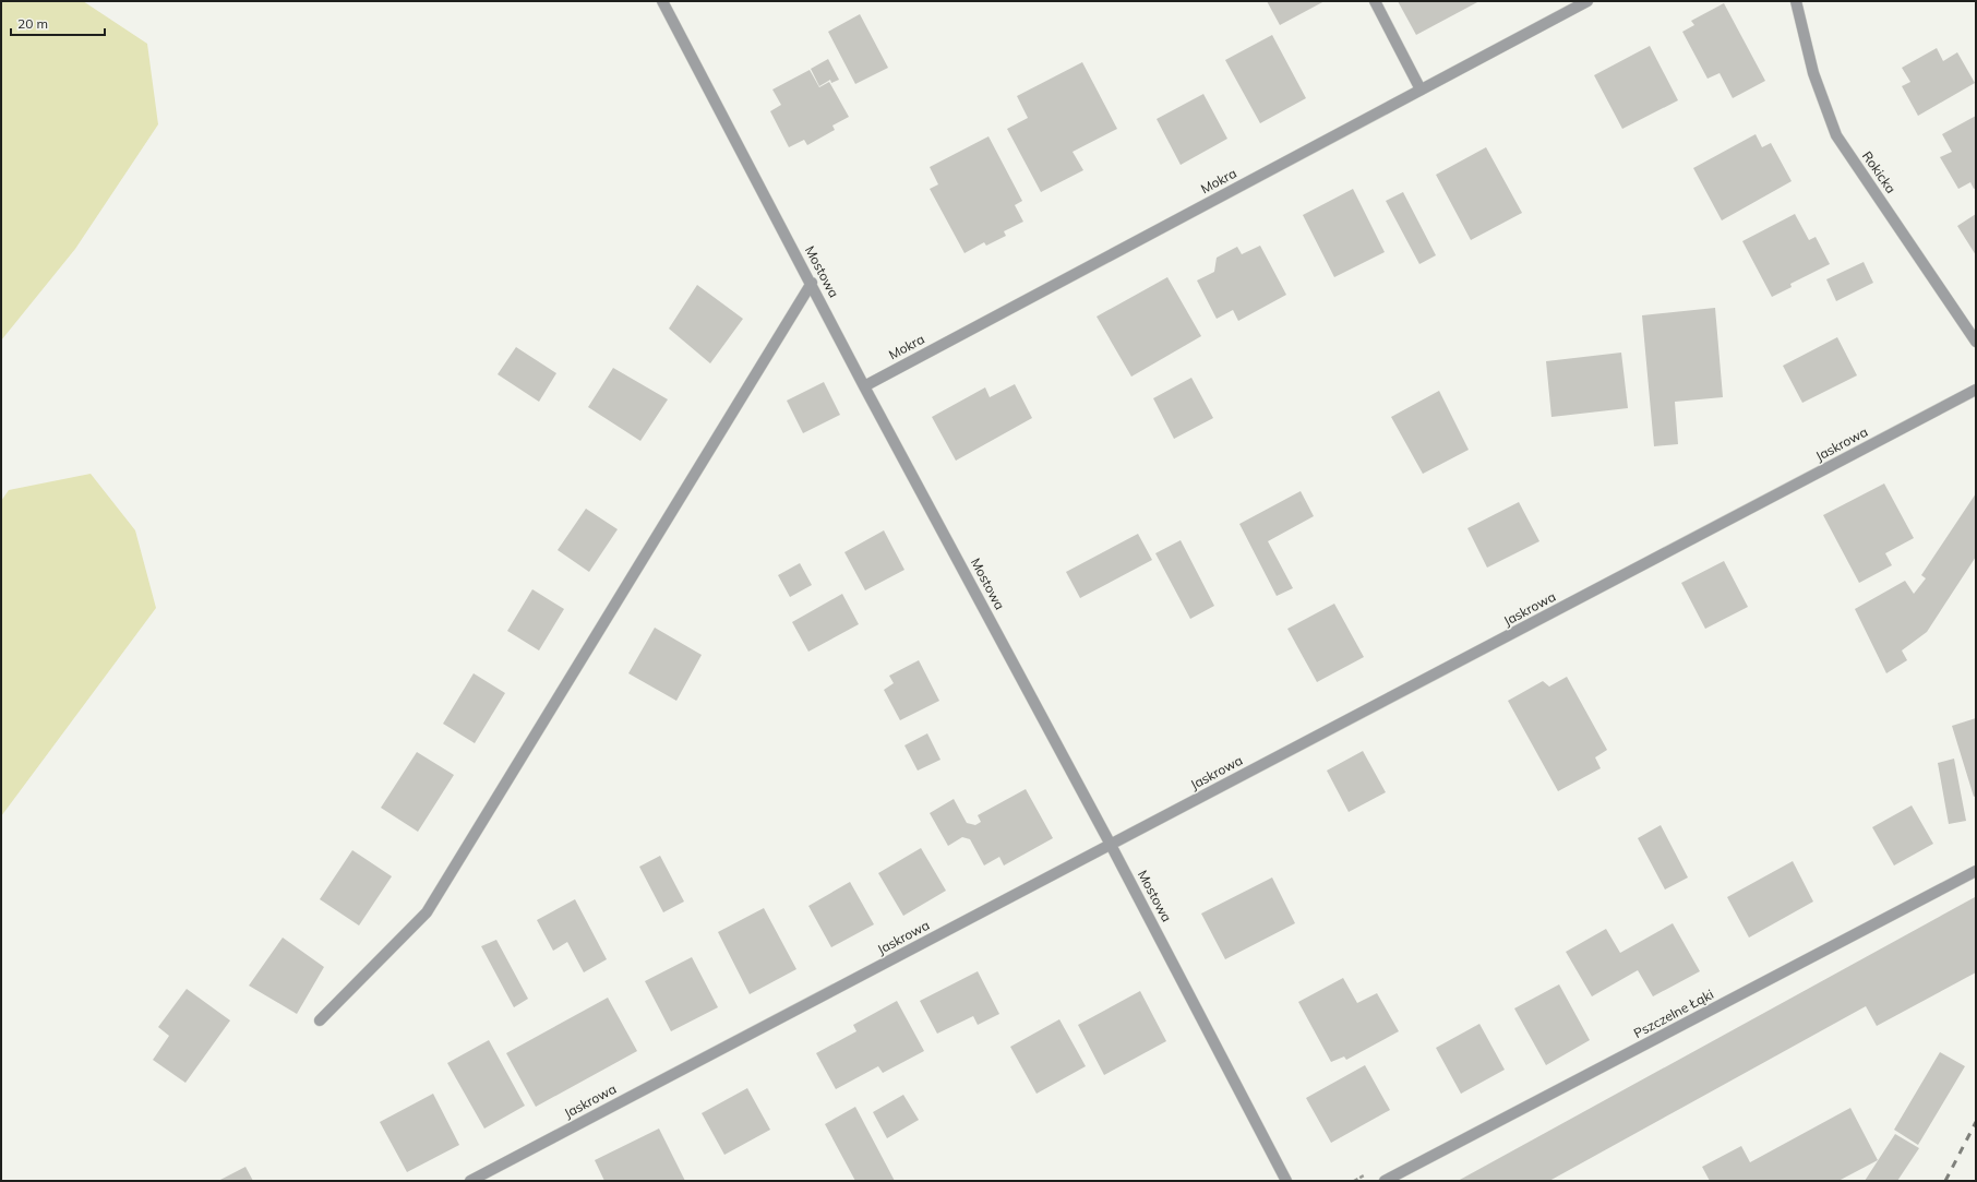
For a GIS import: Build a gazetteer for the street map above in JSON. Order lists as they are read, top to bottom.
{
  "streets": {
    "street": [
      "Rokicka",
      "Mokra",
      "Mostowa",
      "Jaskrowa",
      "Pszczelne Łąki"
    ]
  },
  "crossings": [
    ["Mokra", "Mostowa"],
    ["Mostowa", "Jaskrowa"]
  ],
  "scale_bar": "20 m"
}
